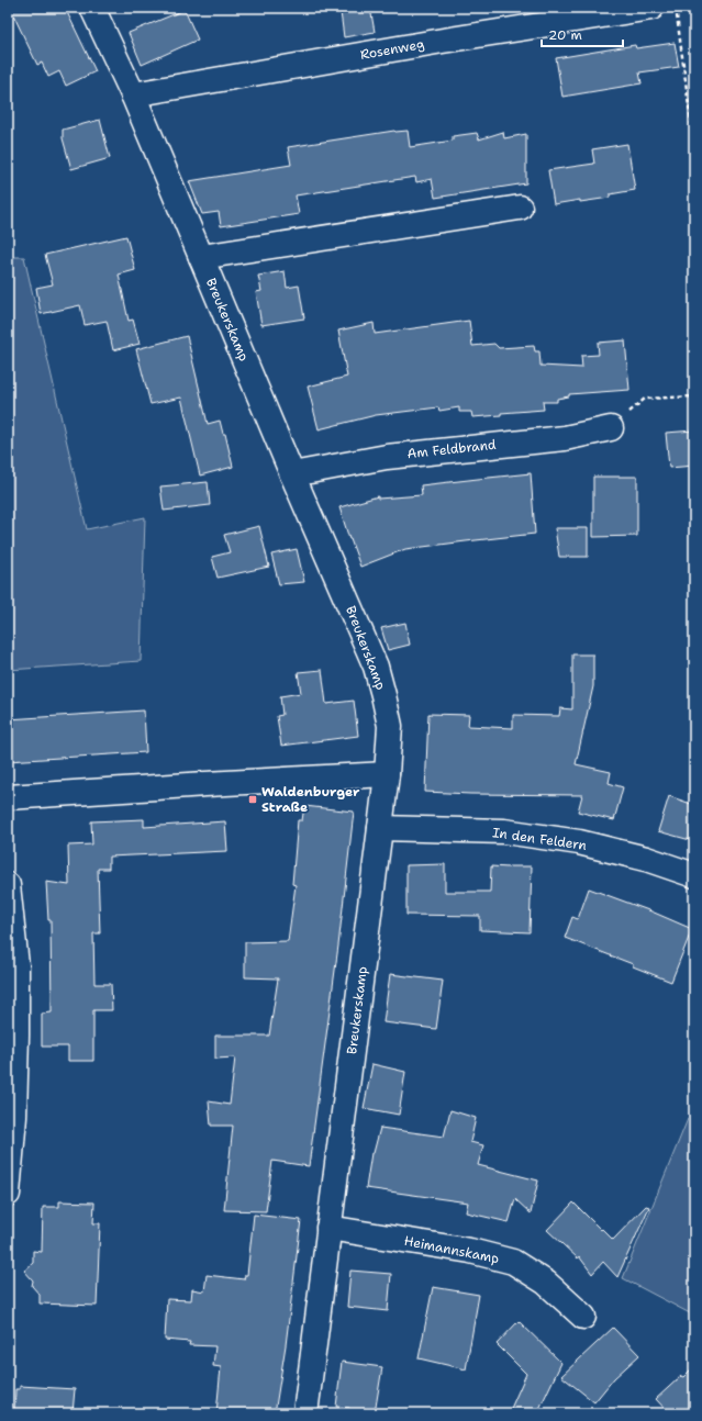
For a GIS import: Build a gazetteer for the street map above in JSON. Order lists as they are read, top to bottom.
{
  "streets": {
    "street": [
      "Rosenweg",
      "Breukerskamp",
      "Am Feldbrand",
      "In den Feldern",
      "Heimannskamp"
    ]
  },
  "crossings": [
    ["Rosenweg", "Breukerskamp"],
    ["Breukerskamp", "Am Feldbrand"],
    ["Breukerskamp", "In den Feldern"],
    ["Breukerskamp", "Heimannskamp"]
  ],
  "places": {
    "transit": ["Waldenburger Straße"]
  },
  "scale_bar": "20 m"
}
